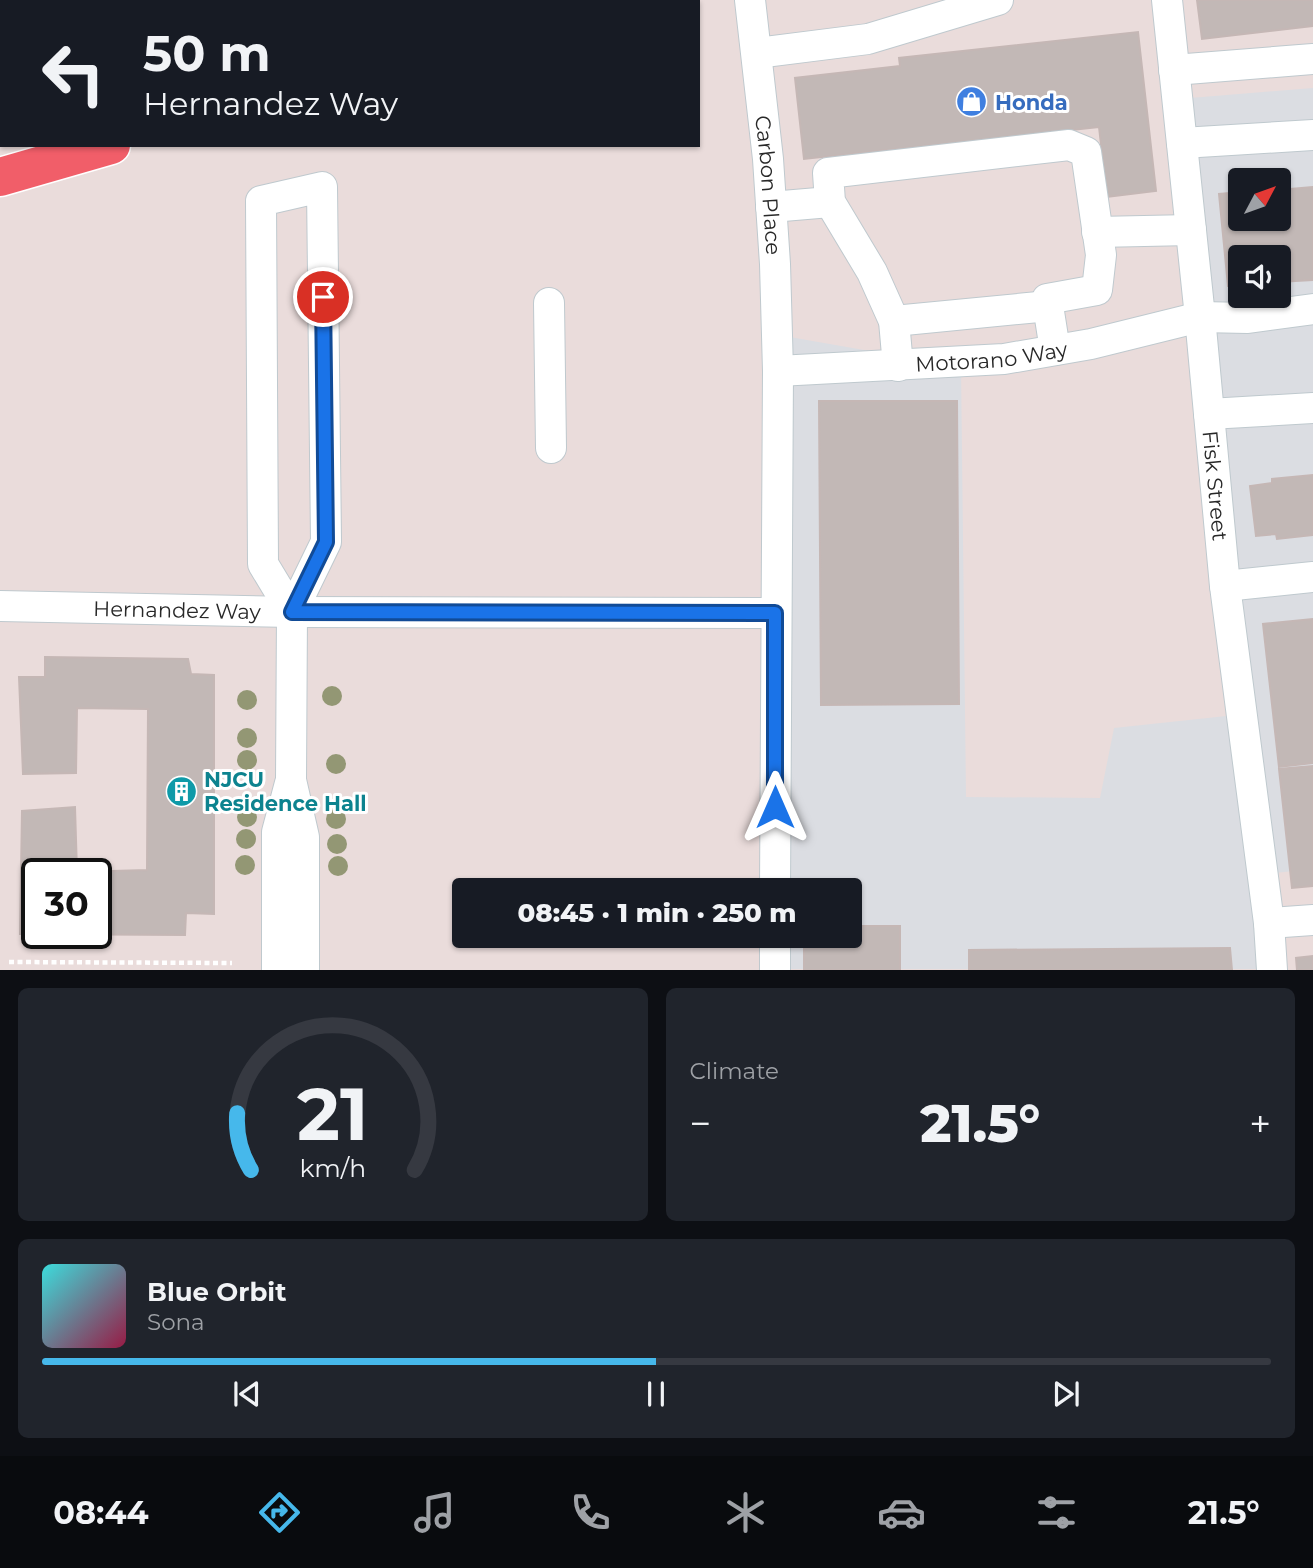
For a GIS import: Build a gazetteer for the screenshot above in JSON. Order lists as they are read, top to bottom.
{
  "streets": {
    "street": [
      "Carbon Place",
      "Motorano Way",
      "Fisk Street",
      "Hernandez Way"
    ]
  },
  "crossings": [
    ["Carbon Place", "Motorano Way"],
    ["Carbon Place", "Hernandez Way"],
    ["Motorano Way", "Fisk Street"]
  ],
  "places": {
    "shop": ["Honda"],
    "building": ["NJCU Residence Hall"]
  },
  "north": "top right",
  "page": {
    "turn": ["50 m", "Hernandez Way"],
    "limit": "30",
    "trip": "08:45 · 1 min · 250 m",
    "tile": "Climate",
    "heat": ["−", "21.5°", "+"],
    "song": ["Blue Orbit", "Sona"],
    "tabs": ["08:44", "21.5°"],
    "gauge": ["21", "km/h"]
  }
}
